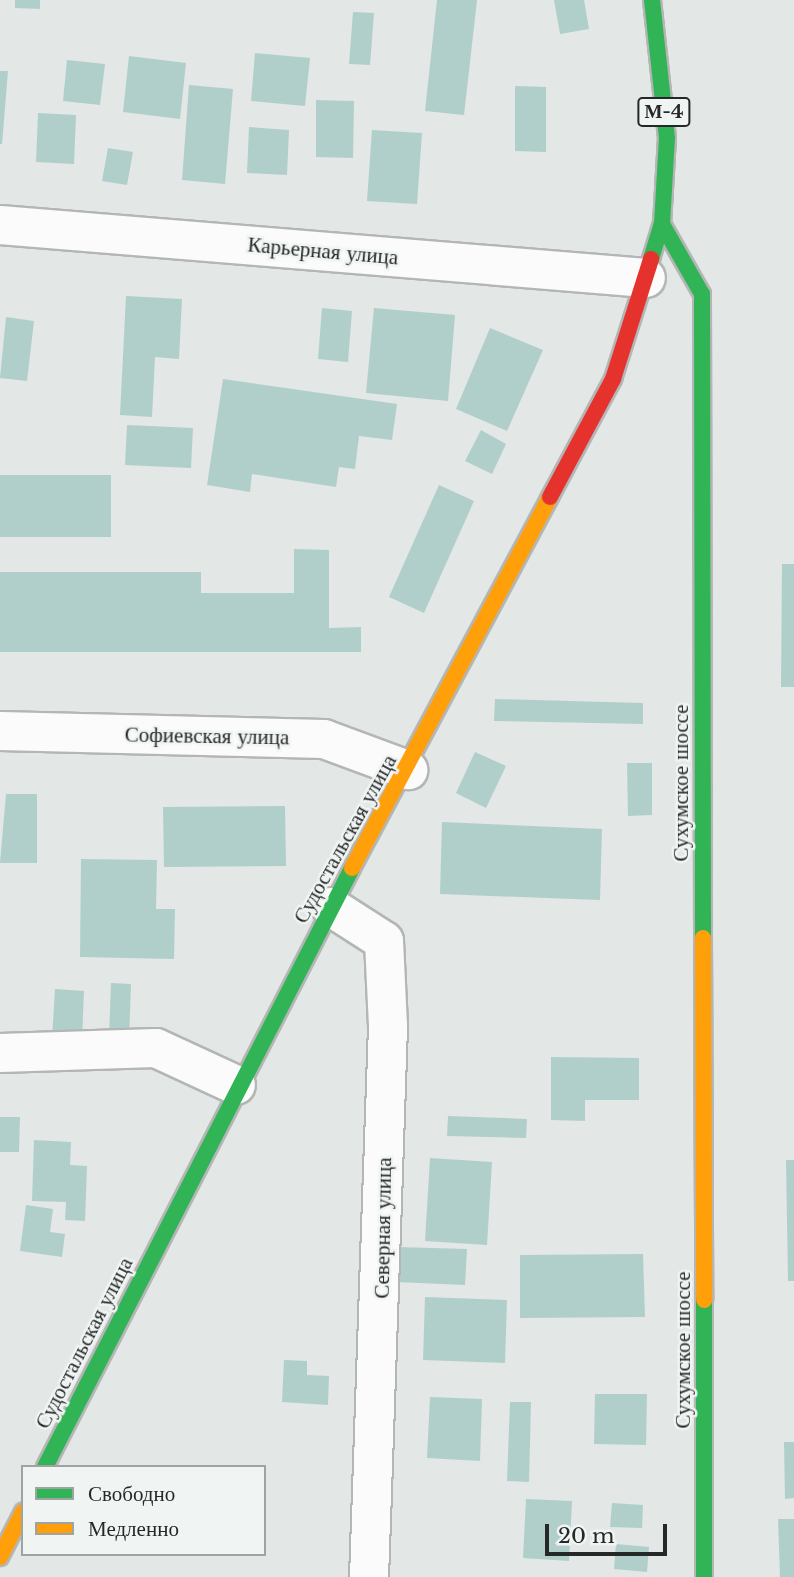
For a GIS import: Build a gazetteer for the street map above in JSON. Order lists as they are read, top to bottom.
{
  "streets": {
    "main road": ["М-4", "Сухумское шоссе", "Судостальская улица"],
    "street": ["Карьерная улица", "Софиевская улица", "Северная улица"]
  },
  "crossings": [
    ["М-4", "Сухумское шоссе"],
    ["М-4", "Судостальская улица"],
    ["Карьерная улица", "Судостальская улица"],
    ["Софиевская улица", "Судостальская улица"],
    ["Сухумское шоссе", "Судостальская улица"],
    ["Судостальская улица", "Северная улица"]
  ],
  "legend": ["Свободно", "Медленно"],
  "scale_bar": "20 m"
}
